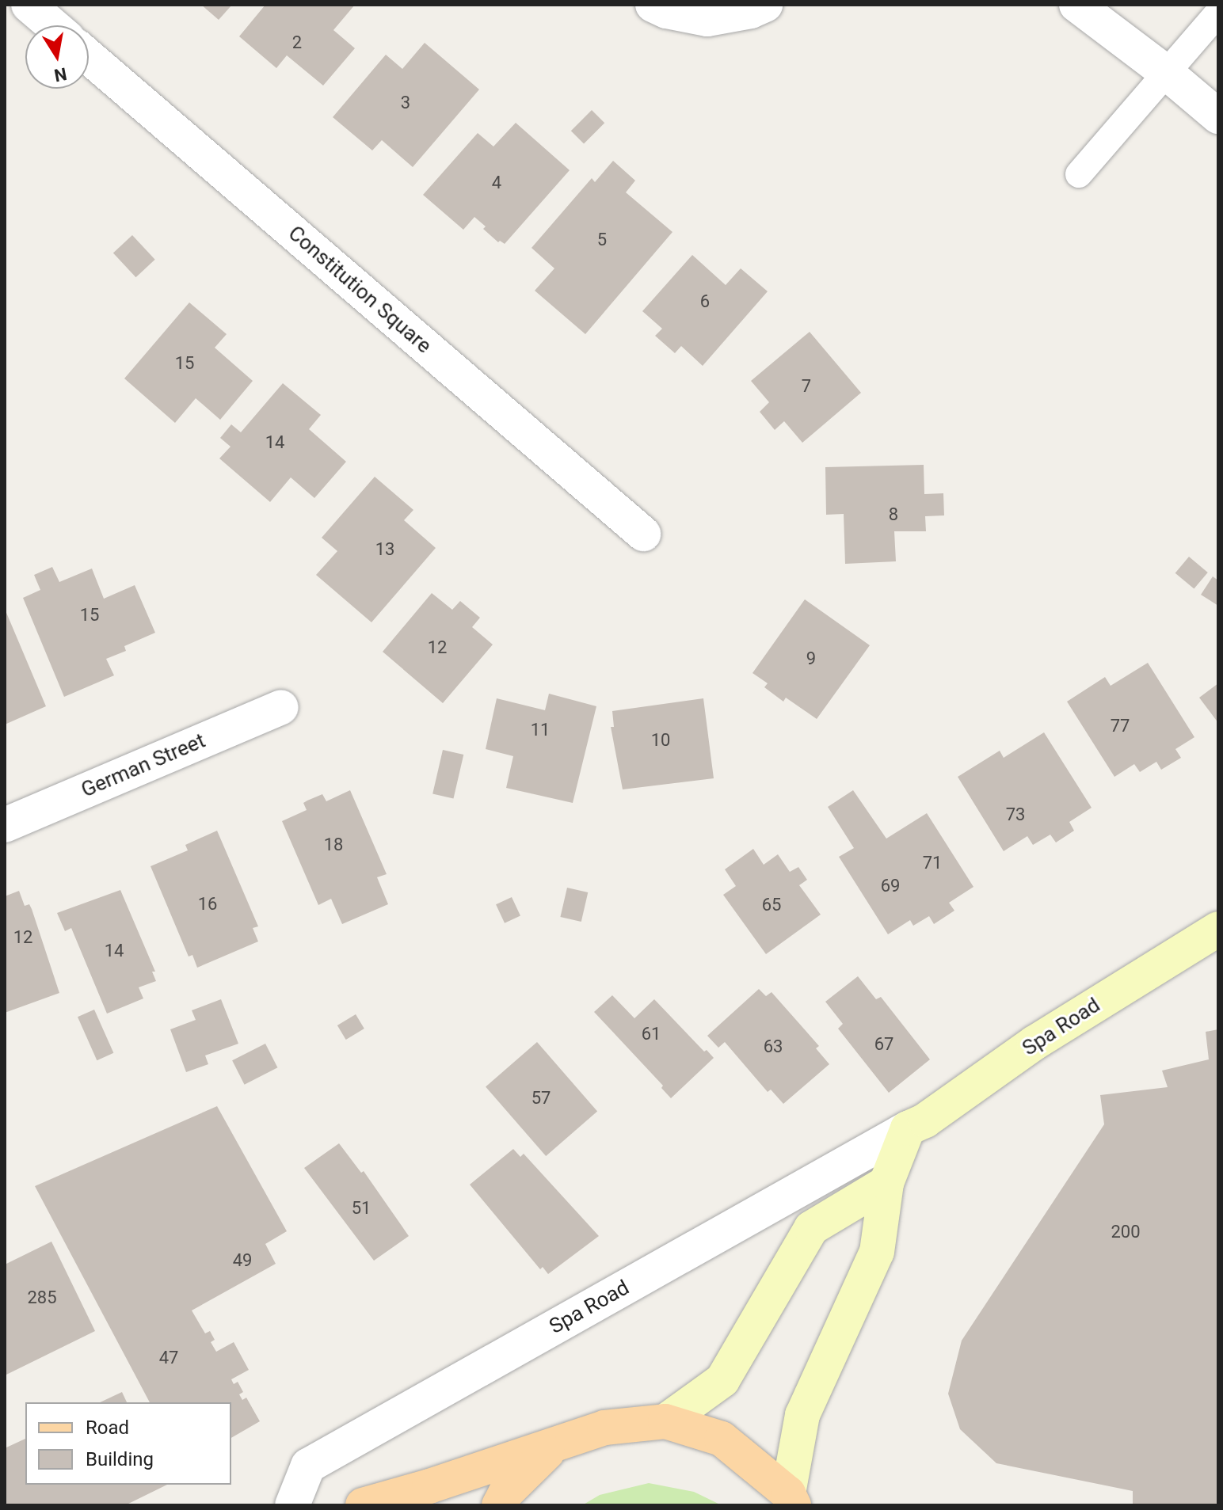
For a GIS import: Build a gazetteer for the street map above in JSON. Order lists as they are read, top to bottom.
{
  "streets": {
    "main road": ["Spa Road"],
    "street": ["Constitution Square", "German Street"]
  },
  "house_numbers": [
    "2",
    "3",
    "4",
    "5",
    "6",
    "15",
    "7",
    "14",
    "8",
    "13",
    "15",
    "12",
    "9",
    "77",
    "11",
    "10",
    "73",
    "18",
    "71",
    "69",
    "16",
    "65",
    "12",
    "14",
    "61",
    "67",
    "63",
    "57",
    "51",
    "200",
    "49",
    "285",
    "47"
  ],
  "legend": ["Road", "Building"],
  "north": "bottom"
}
